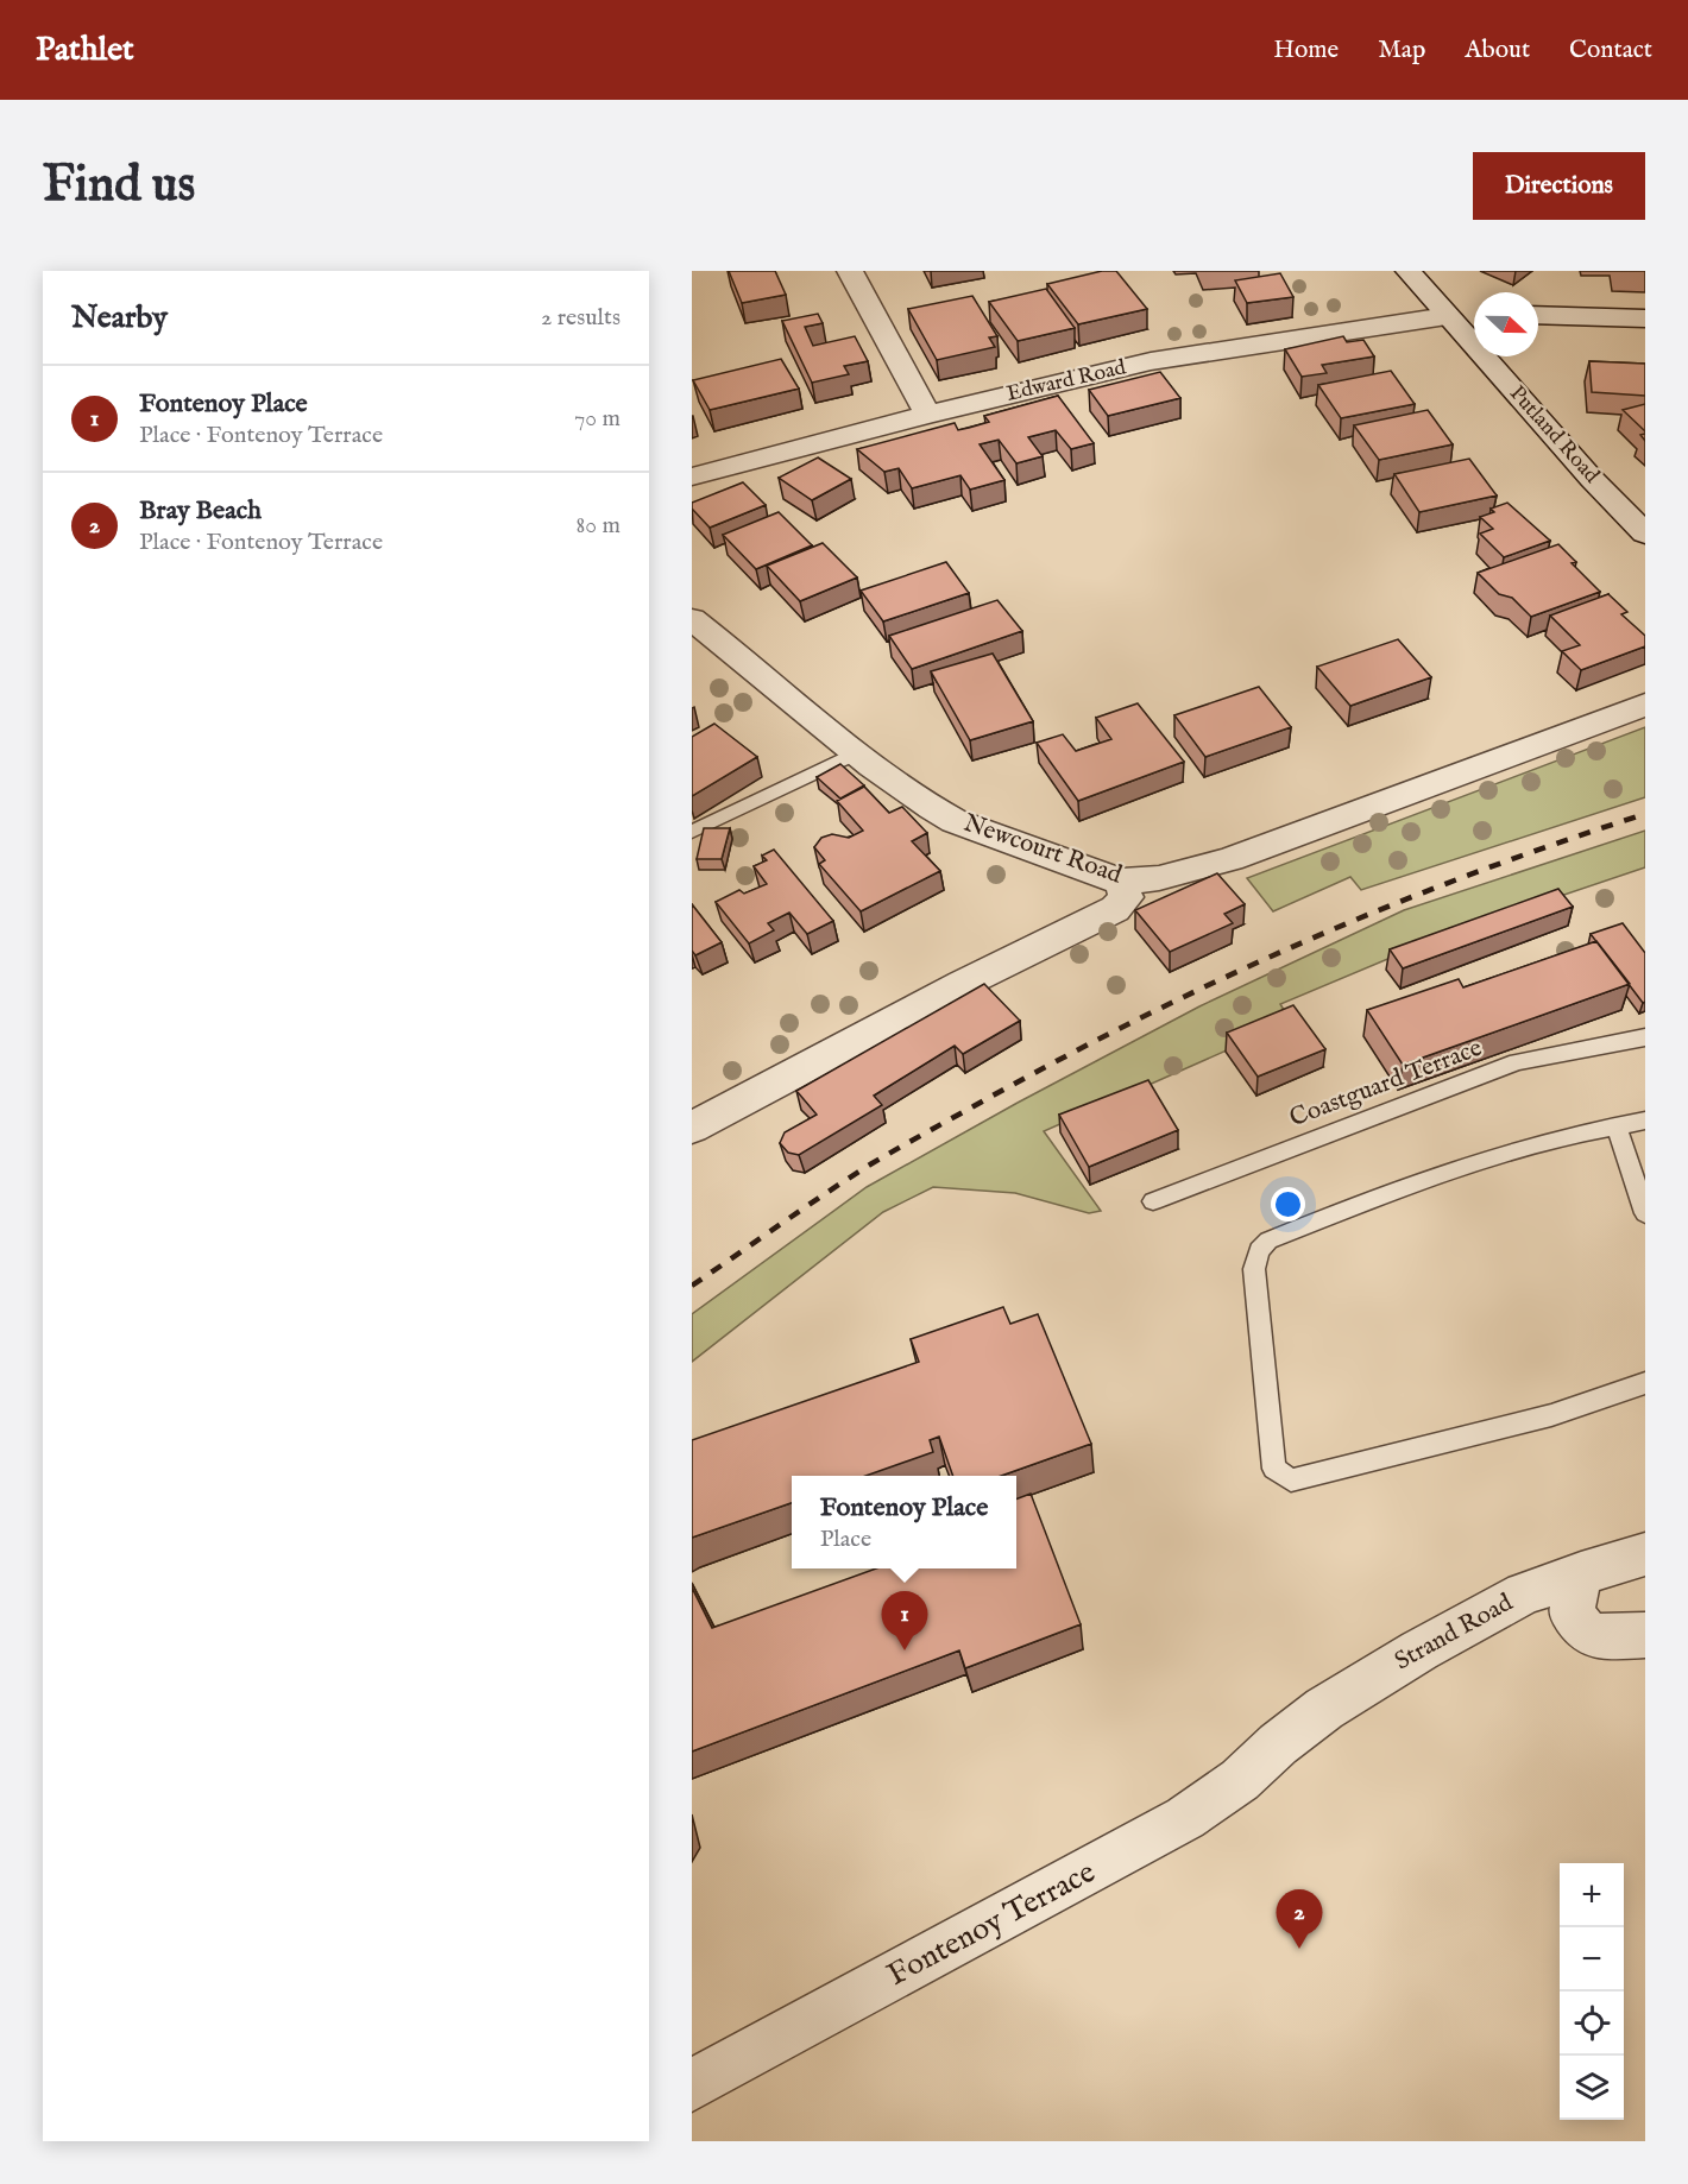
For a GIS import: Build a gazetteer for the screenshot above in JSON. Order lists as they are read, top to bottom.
{
  "streets": {
    "street": [
      "Edward Road",
      "Putland Road",
      "Newcourt Road",
      "Strand Road",
      "Fontenoy Terrace"
    ],
    "lane": ["Coastguard Terrace"]
  },
  "crossings": [
    ["Edward Road", "Putland Road"],
    ["Strand Road", "Fontenoy Terrace"]
  ],
  "north": "right",
  "page": {
    "header": "Pathlet",
    "nav": [
      "Home",
      "Map",
      "About",
      "Contact"
    ],
    "buttons": "Directions",
    "title": "Find us",
    "heading": ["Nearby", "2 results"],
    "list": [
      {
        "mark": "1",
        "name": "Fontenoy Place",
        "note": "Place · Fontenoy Terrace",
        "value": "70 m"
      },
      {
        "mark": "2",
        "name": "Bray Beach",
        "note": "Place · Fontenoy Terrace",
        "value": "80 m"
      }
    ],
    "popup": ["Fontenoy Place", "Place"],
    "pins": ["1", "2"],
    "map_buttons": ["+", "−"]
  }
}
